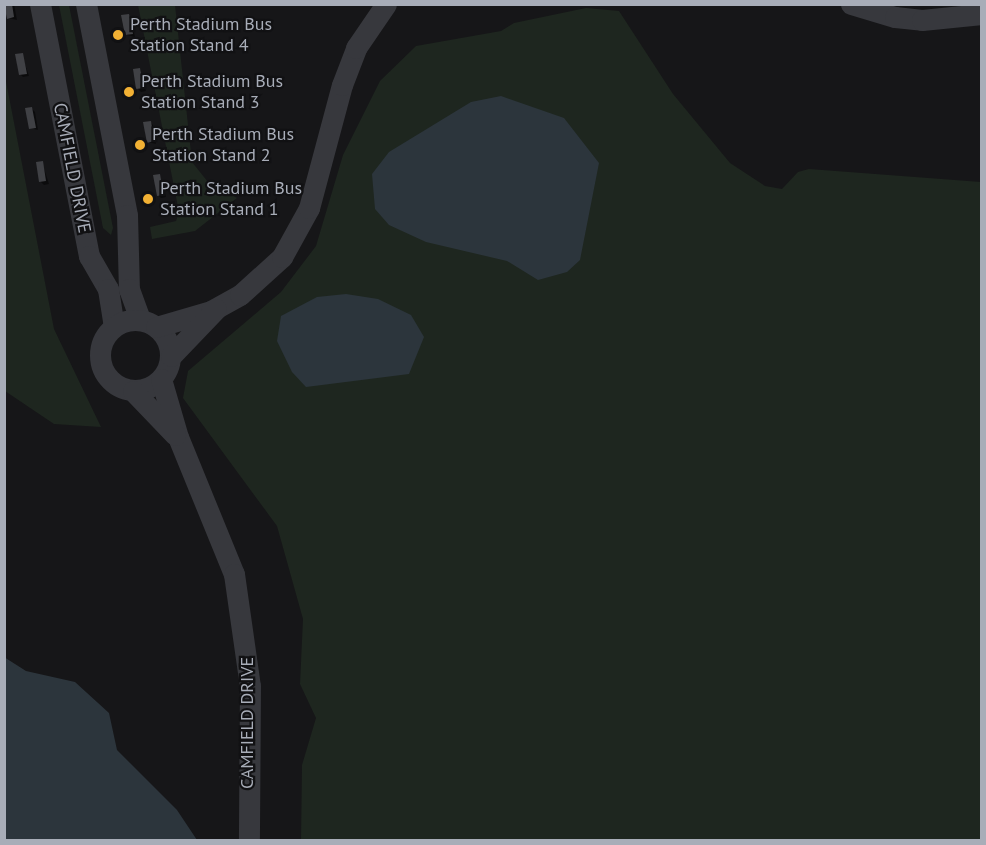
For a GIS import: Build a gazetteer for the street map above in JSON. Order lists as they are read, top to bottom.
{
  "streets": {
    "street": ["CAMFIELD DRIVE"]
  },
  "places": [
    "Perth Stadium Bus Station Stand 4",
    "Perth Stadium Bus Station Stand 3",
    "Perth Stadium Bus Station Stand 2",
    "Perth Stadium Bus Station Stand 1"
  ]
}
